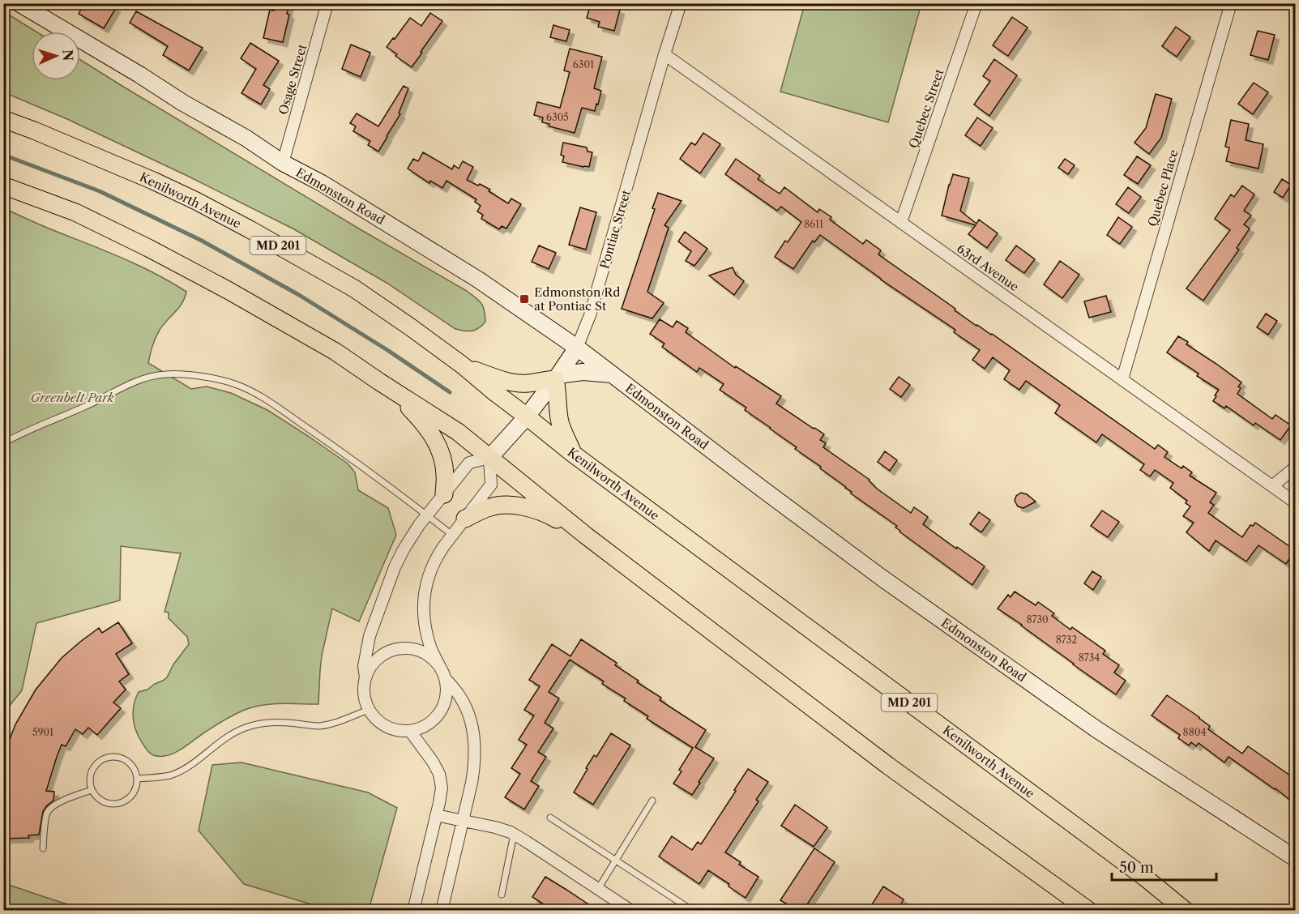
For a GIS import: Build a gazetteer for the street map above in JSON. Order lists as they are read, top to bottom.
{
  "streets": {
    "main road": ["Kenilworth Avenue", "MD 201"],
    "street": [
      "Osage Street",
      "Quebec Street",
      "Quebec Place",
      "Edmonston Road",
      "Pontiac Street",
      "63rd Avenue"
    ]
  },
  "crossings": [
    ["Osage Street", "Edmonston Road"],
    ["Quebec Street", "63rd Avenue"],
    ["Quebec Place", "63rd Avenue"],
    ["Edmonston Road", "Pontiac Street"],
    ["Kenilworth Avenue", "Pontiac Street"],
    ["Pontiac Street", "63rd Avenue"]
  ],
  "parks": ["Greenbelt Park"],
  "places": {
    "transit": ["Edmonston Rd at Pontiac St"]
  },
  "house_numbers": [
    "6301",
    "6305",
    "8611",
    "8730",
    "8732",
    "8734",
    "5901",
    "8804"
  ],
  "scale_bar": "50 m",
  "north": "right"
}
